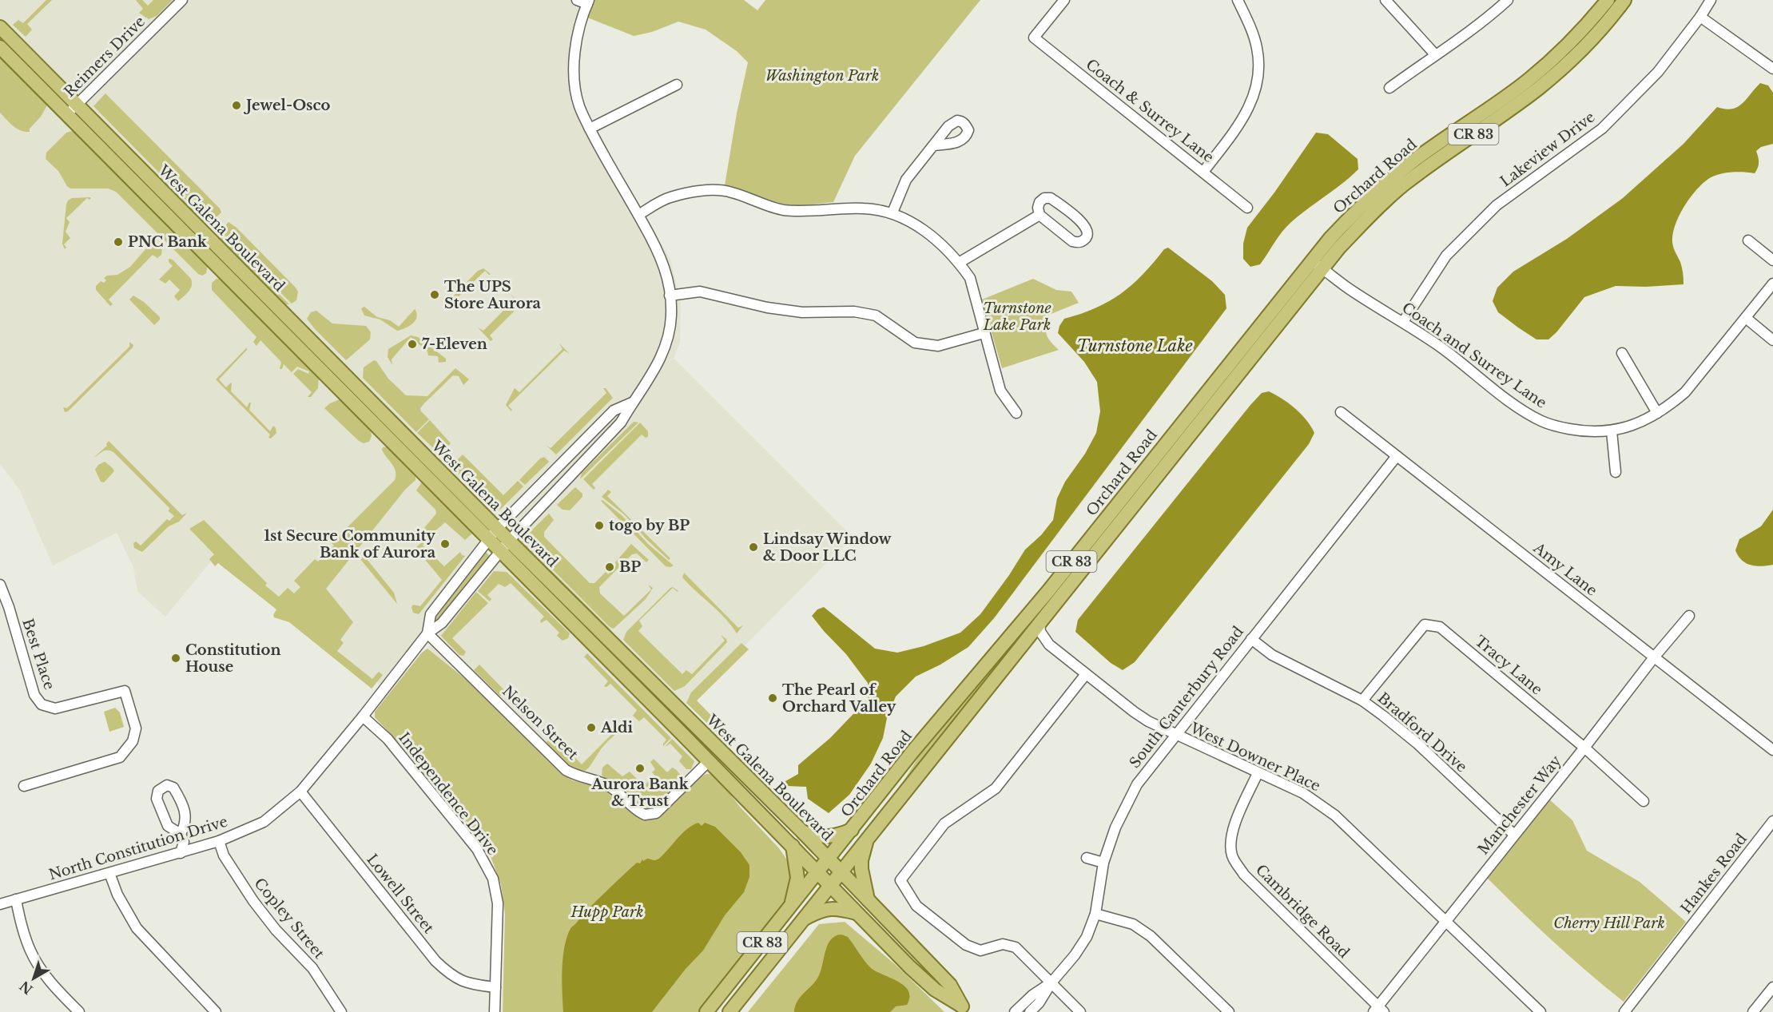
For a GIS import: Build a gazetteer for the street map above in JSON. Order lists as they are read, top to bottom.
{
  "streets": {
    "main road": ["CR 83", "Orchard Road", "West Galena Boulevard"],
    "street": [
      "Reimers Drive",
      "Coach & Surrey Lane",
      "Lakeview Drive",
      "Coach and Surrey Lane",
      "Amy Lane",
      "Best Place",
      "Tracy Lane",
      "South Canterbury Road",
      "Nelson Street",
      "Bradford Drive",
      "West Downer Place",
      "Independence Drive",
      "Manchester Way",
      "North Constitution Drive",
      "Hankes Road",
      "Lowell Street",
      "Cambridge Road",
      "Copley Street"
    ]
  },
  "crossings": [
    ["Reimers Drive", "West Galena Boulevard"],
    ["Lakeview Drive", "Coach and Surrey Lane"],
    ["Orchard Road", "West Galena Boulevard"],
    ["Orchard Road", "Coach and Surrey Lane"],
    ["Orchard Road", "West Downer Place"],
    ["West Galena Boulevard", "Nelson Street"],
    ["West Galena Boulevard", "North Constitution Drive"],
    ["Amy Lane", "South Canterbury Road"],
    ["Amy Lane", "Manchester Way"],
    ["Tracy Lane", "Bradford Drive"],
    ["Tracy Lane", "Manchester Way"],
    ["South Canterbury Road", "Bradford Drive"],
    ["South Canterbury Road", "West Downer Place"],
    ["Nelson Street", "North Constitution Drive"],
    ["Bradford Drive", "Manchester Way"],
    ["West Downer Place", "Manchester Way"],
    ["West Downer Place", "Cambridge Road"],
    ["Independence Drive", "North Constitution Drive"],
    ["Independence Drive", "Lowell Street"],
    ["Manchester Way", "Cambridge Road"],
    ["North Constitution Drive", "Lowell Street"],
    ["North Constitution Drive", "Copley Street"]
  ],
  "water": ["Turnstone Lake"],
  "parks": [
    "Washington Park",
    "Turnstone Lake Park",
    "Hupp Park",
    "Cherry Hill Park"
  ],
  "places": [
    "Jewel-Osco",
    "PNC Bank",
    "The UPS Store Aurora",
    "7-Eleven",
    "togo by BP",
    "1st Secure Community Bank of Aurora",
    "Lindsay Window & Door LLC",
    "BP",
    "Constitution House",
    "The Pearl of Orchard Valley",
    "Aldi",
    "Aurora Bank & Trust"
  ],
  "north": "bottom left"
}
